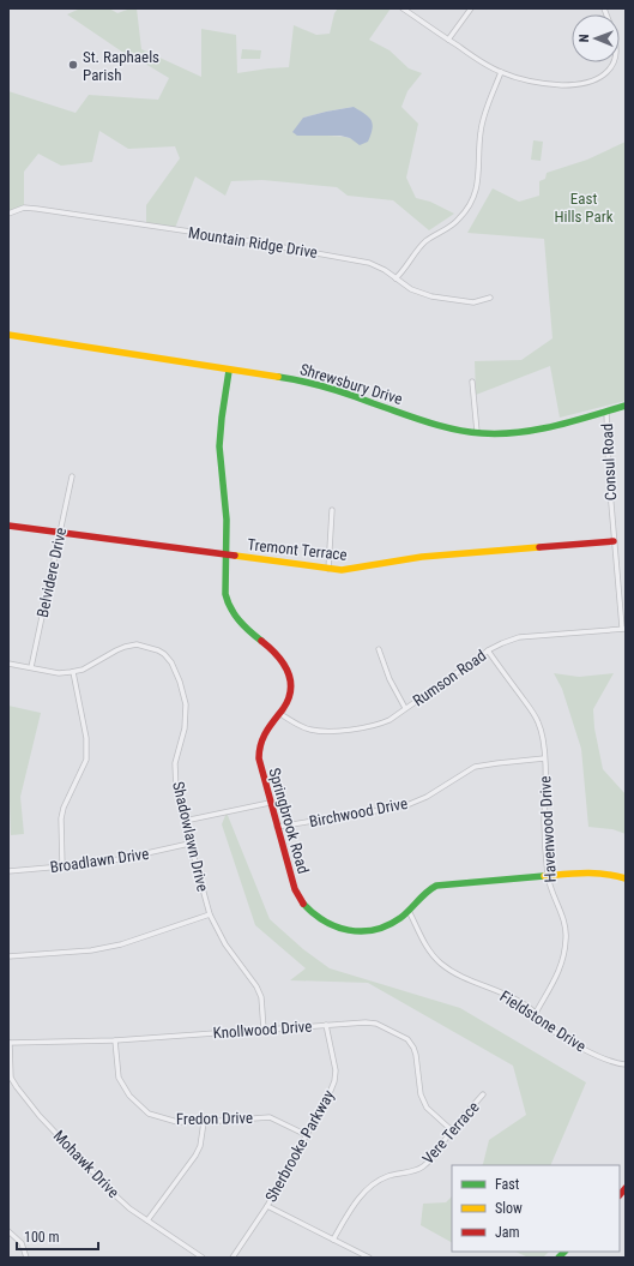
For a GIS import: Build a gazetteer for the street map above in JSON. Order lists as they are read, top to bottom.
{
  "streets": {
    "street": [
      "Mountain Ridge Drive",
      "Shrewsbury Drive",
      "Consul Road",
      "Tremont Terrace",
      "Belvidere Drive",
      "Rumson Road",
      "Birchwood Drive",
      "Springbrook Road",
      "Havenwood Drive",
      "Shadowlawn Drive",
      "Broadlawn Drive",
      "Fieldstone Drive",
      "Knollwood Drive",
      "Fredon Drive",
      "Vere Terrace",
      "Sherbrooke Parkway",
      "Mohawk Drive"
    ]
  },
  "crossings": [
    ["Shrewsbury Drive", "Consul Road"],
    ["Shrewsbury Drive", "Springbrook Road"],
    ["Consul Road", "Tremont Terrace"],
    ["Consul Road", "Rumson Road"],
    ["Tremont Terrace", "Belvidere Drive"],
    ["Tremont Terrace", "Springbrook Road"],
    ["Belvidere Drive", "Shadowlawn Drive"],
    ["Rumson Road", "Springbrook Road"],
    ["Rumson Road", "Havenwood Drive"],
    ["Birchwood Drive", "Springbrook Road"],
    ["Birchwood Drive", "Havenwood Drive"],
    ["Springbrook Road", "Havenwood Drive"],
    ["Springbrook Road", "Fieldstone Drive"],
    ["Havenwood Drive", "Fieldstone Drive"],
    ["Shadowlawn Drive", "Broadlawn Drive"],
    ["Shadowlawn Drive", "Knollwood Drive"],
    ["Knollwood Drive", "Fredon Drive"],
    ["Knollwood Drive", "Vere Terrace"],
    ["Knollwood Drive", "Sherbrooke Parkway"],
    ["Knollwood Drive", "Mohawk Drive"],
    ["Fredon Drive", "Sherbrooke Parkway"]
  ],
  "parks": ["East Hills Park"],
  "places": ["St. Raphaels Parish"],
  "legend": ["Fast", "Slow", "Jam"],
  "scale_bar": "100 m",
  "north": "left"
}
